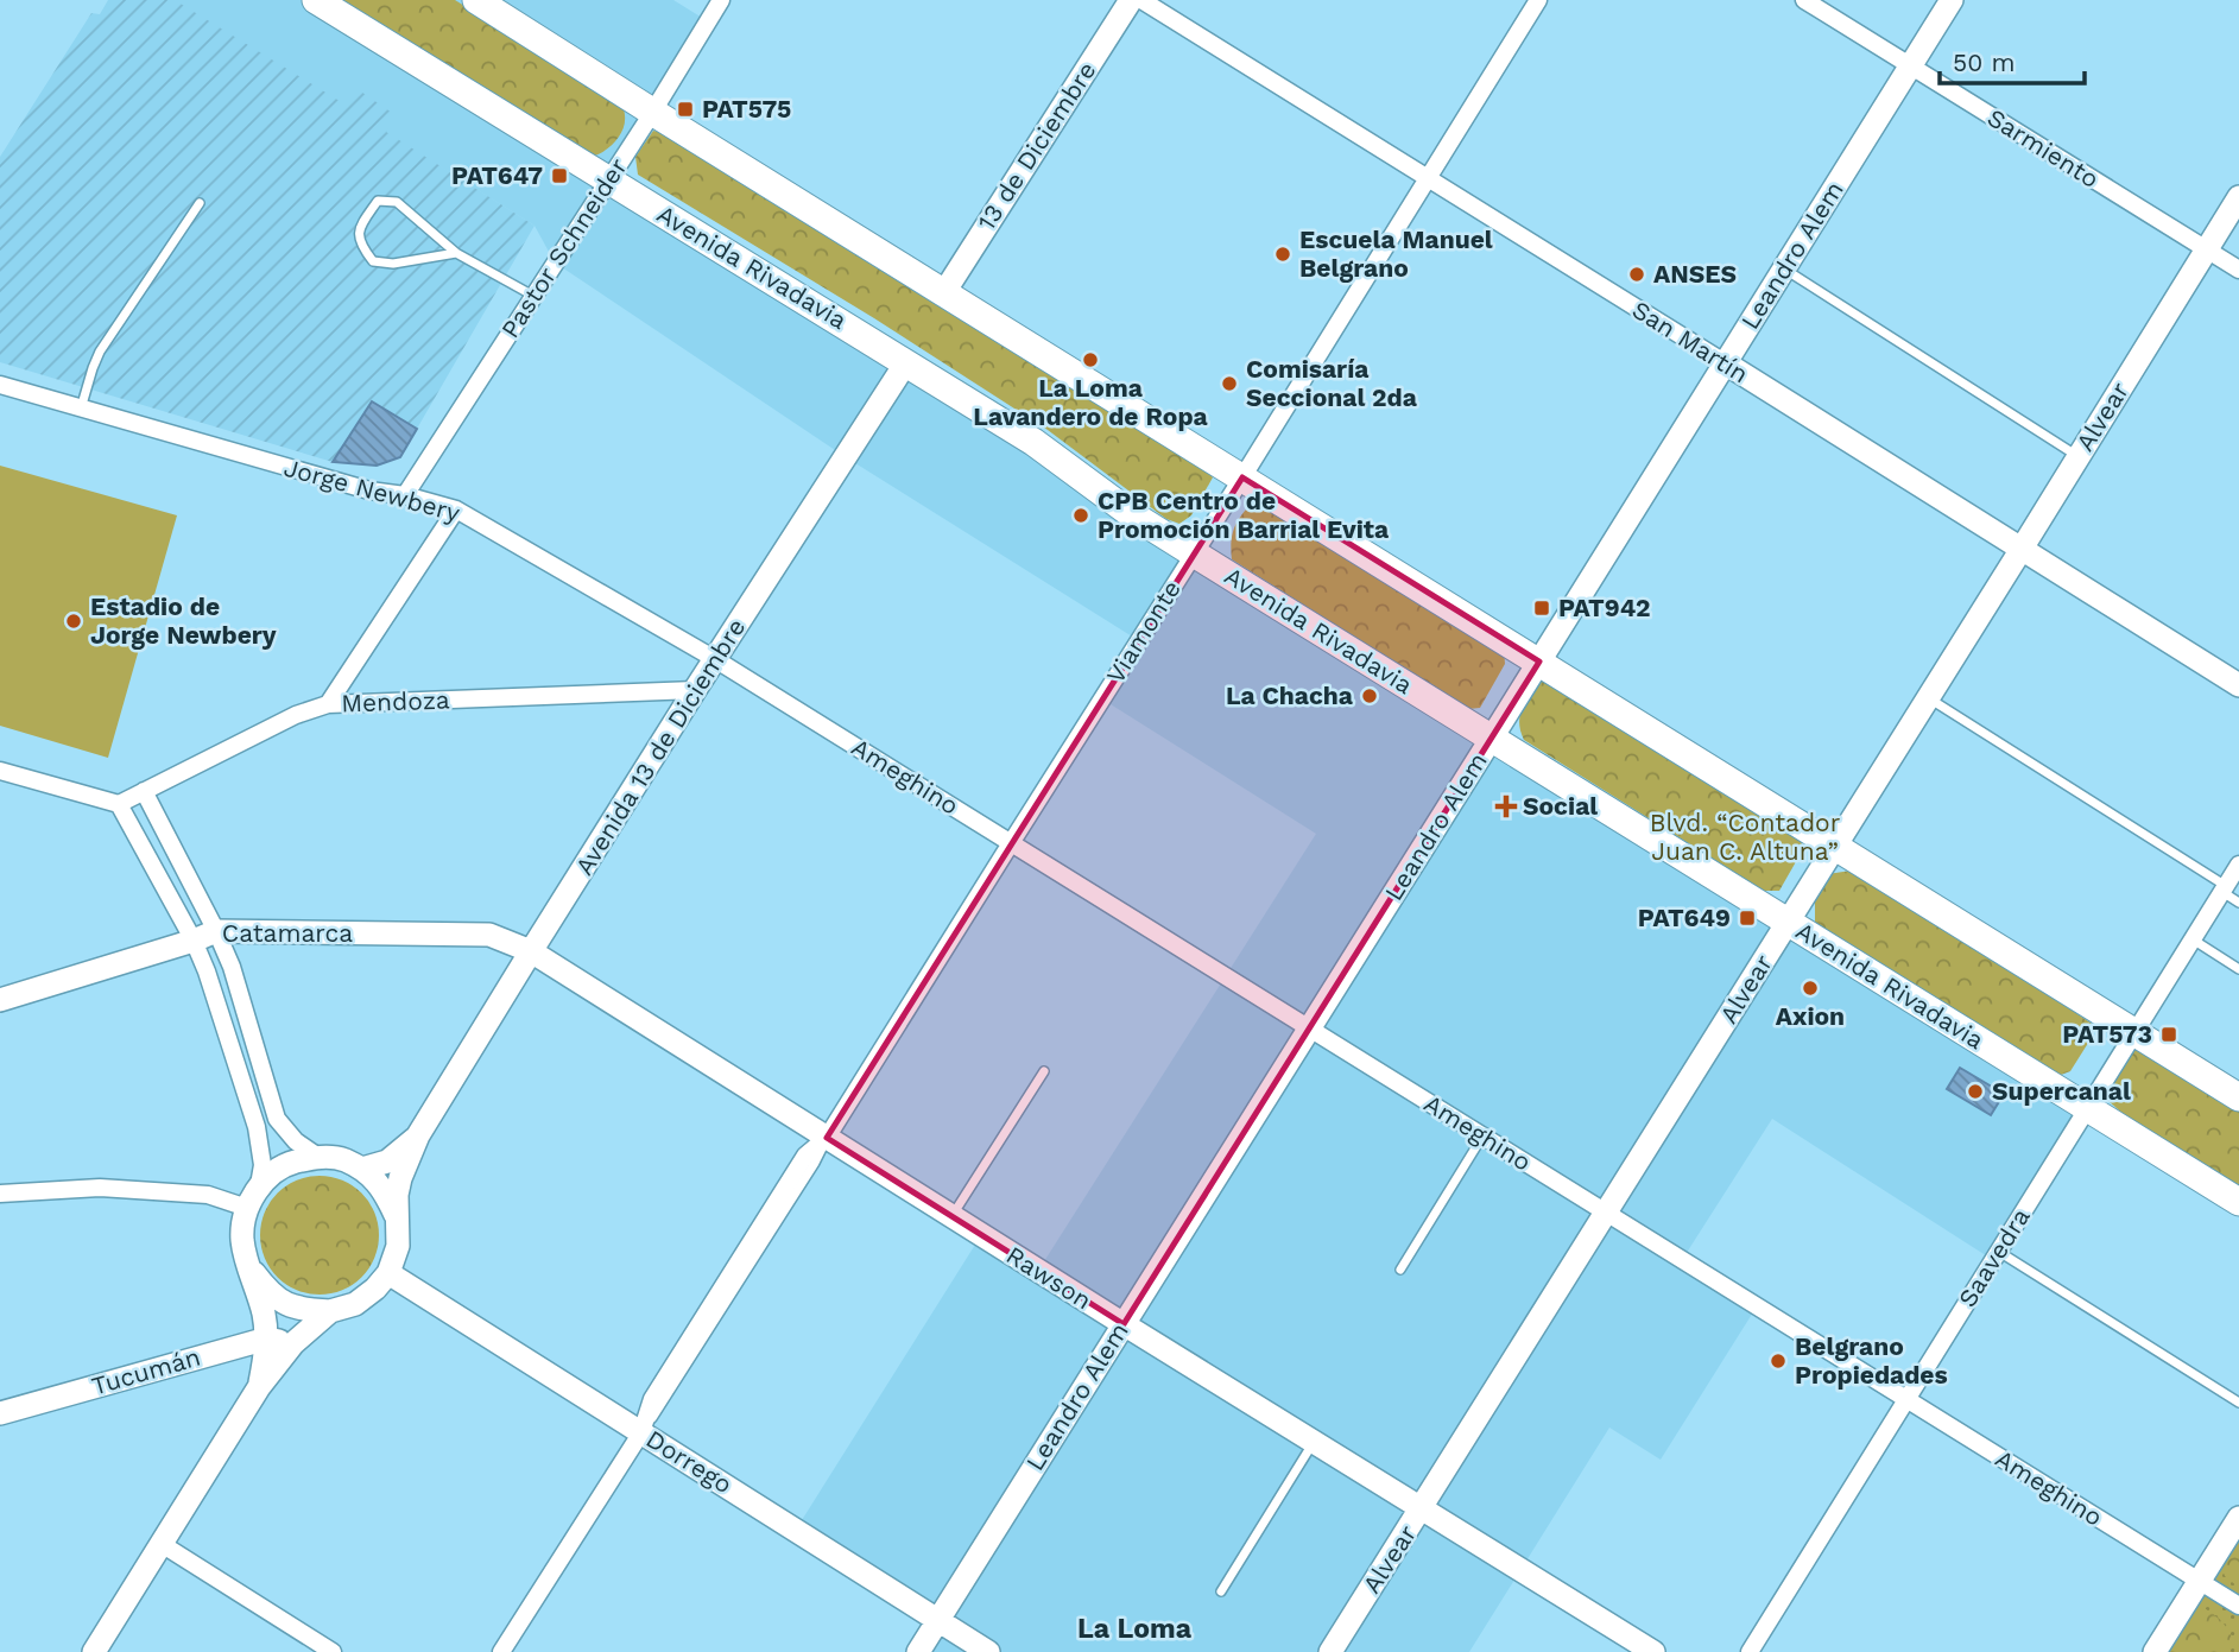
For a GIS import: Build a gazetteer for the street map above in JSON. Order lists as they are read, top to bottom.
{
  "streets": {
    "main road": [
      "13 de Diciembre",
      "Leandro Alem",
      "Avenida Rivadavia",
      "San Martín",
      "Alvear",
      "Avenida 13 de Diciembre",
      "Catamarca",
      "Rawson",
      "Tucumán",
      "Dorrego"
    ],
    "street": [
      "Sarmiento",
      "Pastor Schneider",
      "Jorge Newbery",
      "Viamonte",
      "Mendoza",
      "Ameghino",
      "Saavedra"
    ]
  },
  "crossings": [
    ["Sarmiento", "Leandro Alem"],
    ["Sarmiento", "Alvear"],
    ["Pastor Schneider", "Avenida Rivadavia"],
    ["Pastor Schneider", "Jorge Newbery"],
    ["Leandro Alem", "Avenida Rivadavia"],
    ["Leandro Alem", "San Martín"],
    ["Leandro Alem", "Ameghino"],
    ["Leandro Alem", "Rawson"],
    ["Leandro Alem", "Dorrego"],
    ["Avenida Rivadavia", "Alvear"],
    ["Avenida Rivadavia", "Viamonte"],
    ["Avenida Rivadavia", "Avenida 13 de Diciembre"],
    ["Avenida Rivadavia", "Saavedra"],
    ["San Martín", "Alvear"],
    ["San Martín", "Viamonte"],
    ["Alvear", "Ameghino"],
    ["Alvear", "Rawson"],
    ["Jorge Newbery", "Avenida 13 de Diciembre"],
    ["Jorge Newbery", "Ameghino"],
    ["Viamonte", "Ameghino"],
    ["Viamonte", "Rawson"],
    ["Viamonte", "Dorrego"],
    ["Mendoza", "Avenida 13 de Diciembre"],
    ["Avenida 13 de Diciembre", "Ameghino"],
    ["Avenida 13 de Diciembre", "Catamarca"],
    ["Avenida 13 de Diciembre", "Rawson"],
    ["Ameghino", "Saavedra"],
    ["Catamarca", "Rawson"]
  ],
  "districts": ["La Loma"],
  "parks": ["Blvd. “Contador Juan C. Altuna”"],
  "places": {
    "transit": [
      "PAT575",
      "PAT647",
      "PAT942",
      "PAT649",
      "PAT573"
    ],
    "other": [
      "Escuela Manuel Belgrano",
      "ANSES",
      "La Loma Lavandero de Ropa",
      "Comisaría Seccional 2da",
      "CPB Centro de Promoción Barrial Evita",
      "Estadio de Jorge Newbery",
      "La Chacha",
      "Axion",
      "Supercanal",
      "Belgrano Propiedades"
    ],
    "health": ["Social"]
  },
  "scale_bar": "50 m"
}
